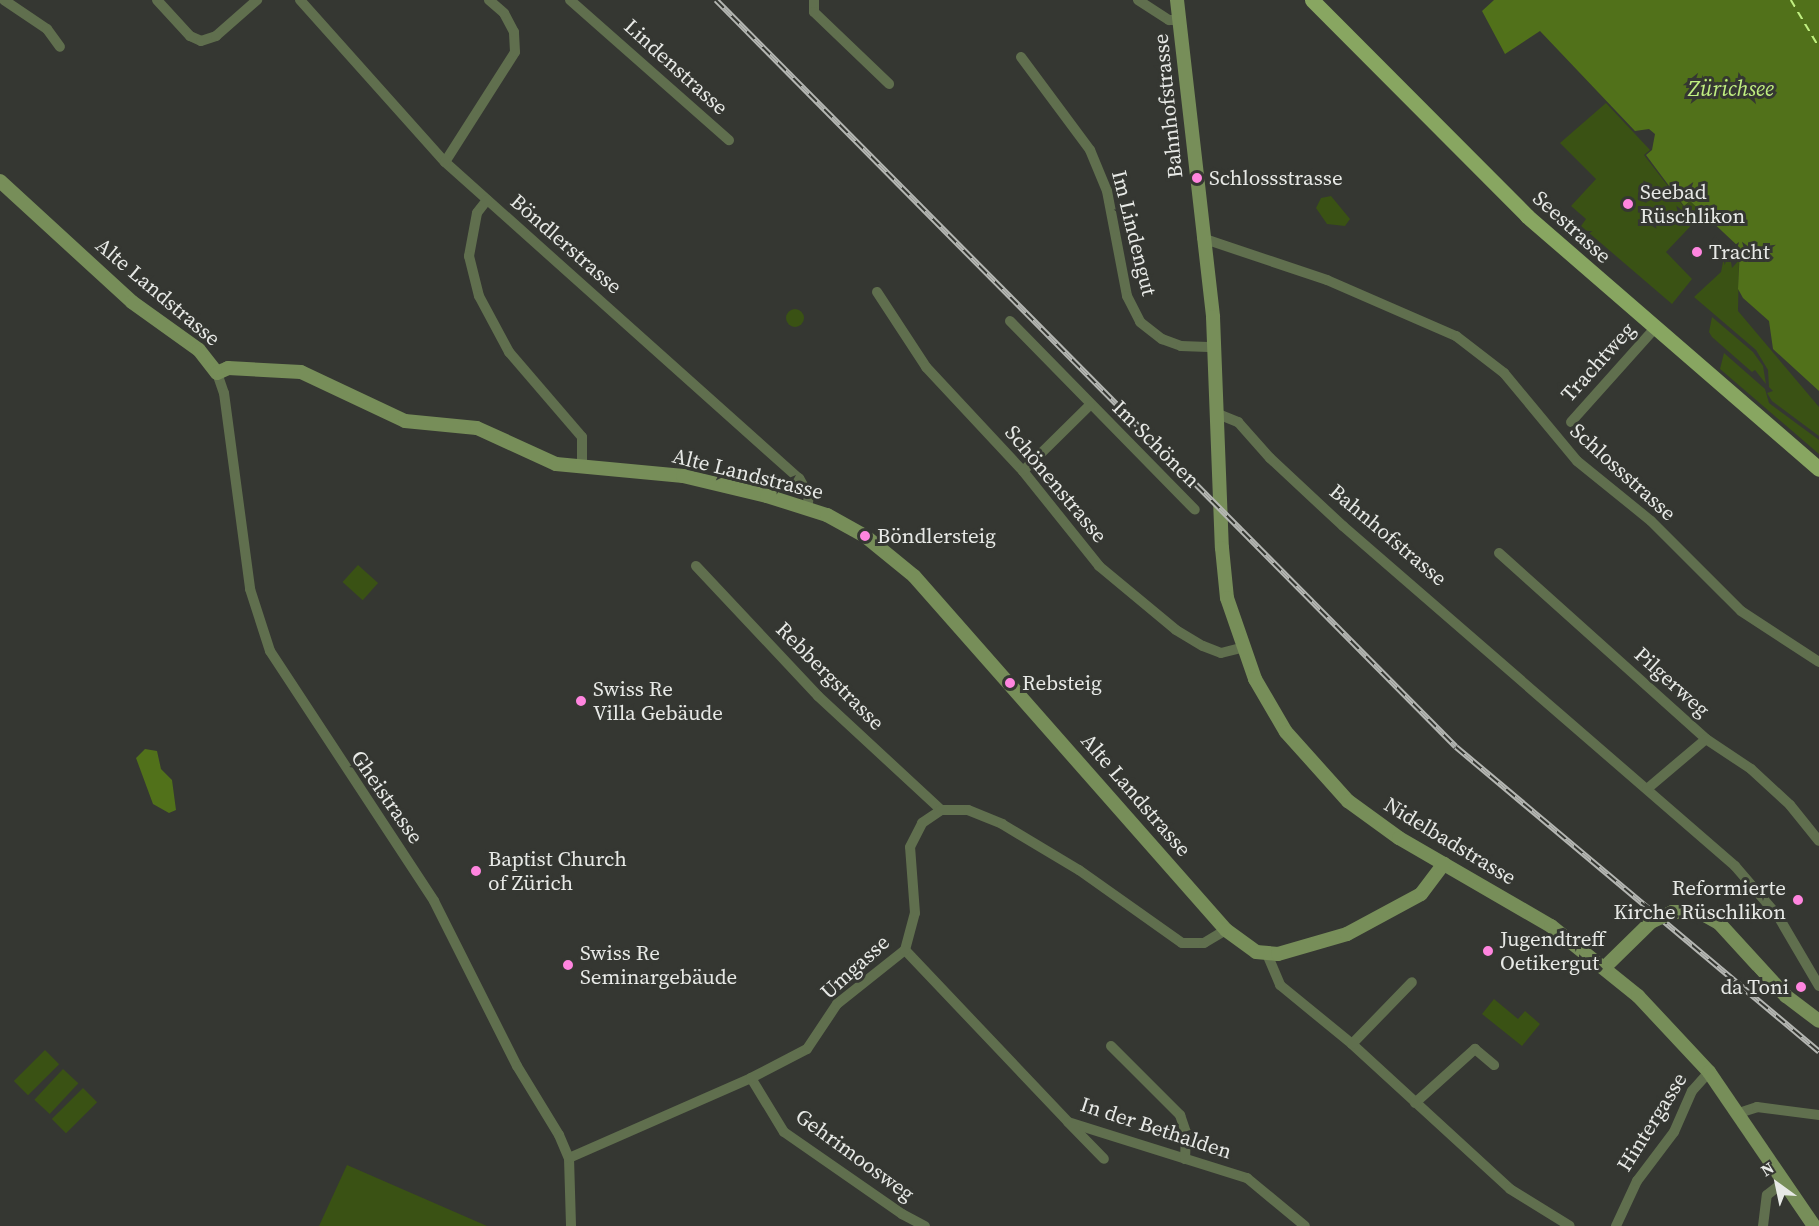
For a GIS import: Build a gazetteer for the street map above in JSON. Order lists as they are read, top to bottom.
{
  "streets": {
    "main road": ["Seestrasse"],
    "street": [
      "Lindenstrasse",
      "Bahnhofstrasse",
      "Im Lindengut",
      "Böndlerstrasse",
      "Alte Landstrasse",
      "Trachtweg",
      "Im Schönen",
      "Schlossstrasse",
      "Schönenstrasse",
      "Rebbergstrasse",
      "Pilgerweg",
      "Gheistrasse",
      "Nidelbadstrasse",
      "Umgasse",
      "Hintergasse",
      "In der Bethalden",
      "Gehrimoosweg"
    ]
  },
  "crossings": [
    ["Bahnhofstrasse", "Im Lindengut"],
    ["Bahnhofstrasse", "Schlossstrasse"],
    ["Bahnhofstrasse", "Nidelbadstrasse"],
    ["Seestrasse", "Trachtweg"],
    ["Böndlerstrasse", "Alte Landstrasse"],
    ["Alte Landstrasse", "Gheistrasse"],
    ["Im Schönen", "Schönenstrasse"],
    ["Schönenstrasse", "Nidelbadstrasse"],
    ["Rebbergstrasse", "Umgasse"],
    ["Gheistrasse", "Umgasse"],
    ["Nidelbadstrasse", "Hintergasse"],
    ["Umgasse", "In der Bethalden"],
    ["Umgasse", "Gehrimoosweg"]
  ],
  "water": ["Zürichsee"],
  "places": [
    "Schlossstrasse",
    "Seebad Rüschlikon",
    "Tracht",
    "Böndlersteig",
    "Rebsteig",
    "Swiss Re Villa Gebäude",
    "Baptist Church of Zürich",
    "Reformierte Kirche Rüschlikon",
    "Jugendtreff Oetikergut",
    "Swiss Re Seminargebäude",
    "da Toni"
  ],
  "north": "top left"
}
